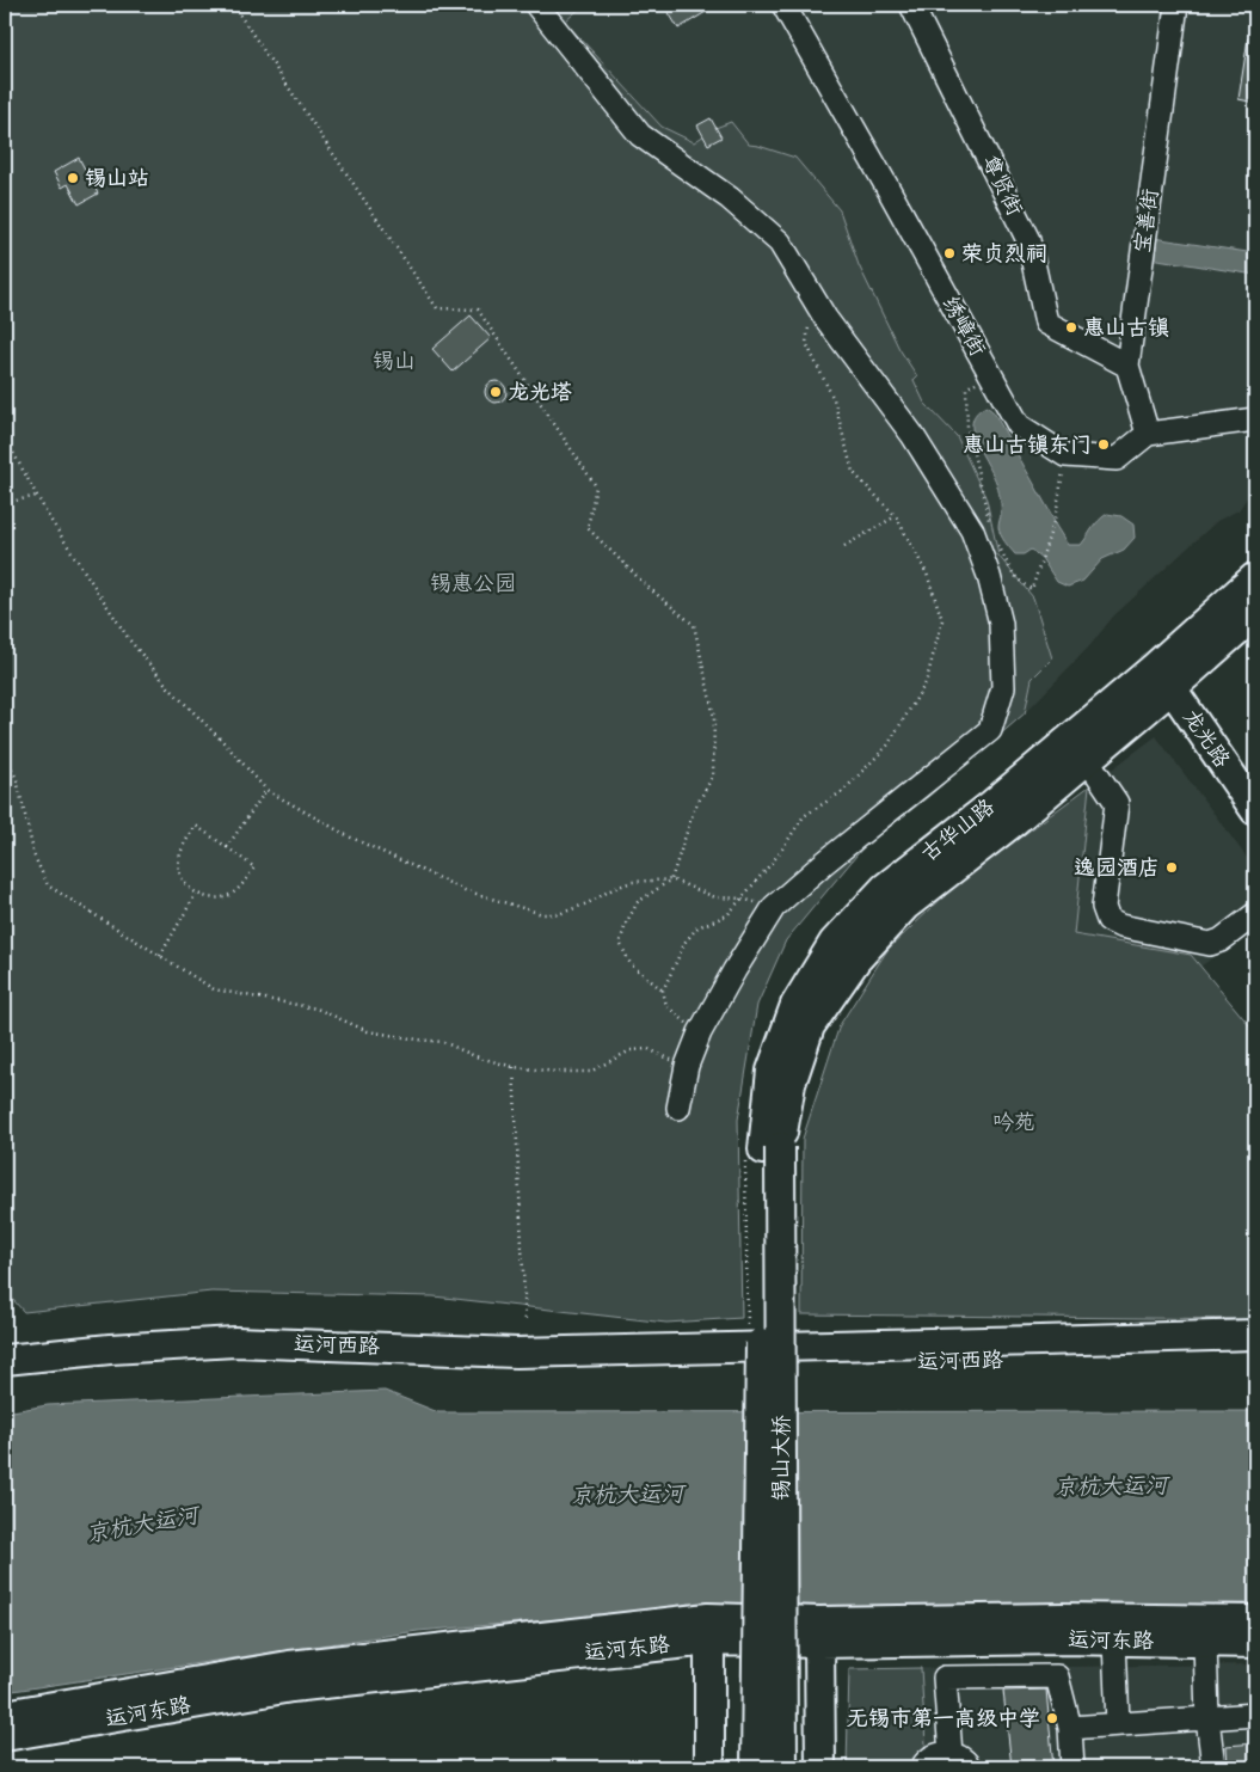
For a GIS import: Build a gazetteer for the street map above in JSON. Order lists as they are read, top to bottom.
{
  "streets": {
    "main road": [
      "龙光路",
      "古华山路",
      "运河西路",
      "锡山大桥",
      "运河东路"
    ],
    "street": ["尊贤街", "宝善街", "绣嶂街"]
  },
  "crossings": [
    ["尊贤街", "宝善街"],
    ["宝善街", "绣嶂街"],
    ["龙光路", "古华山路"],
    ["古华山路", "锡山大桥"]
  ],
  "water": ["京杭大运河"],
  "parks": ["锡山", "锡惠公园", "吟苑"],
  "places": [
    "锡山站",
    "荣贞烈祠",
    "惠山古镇",
    "龙光塔",
    "惠山古镇东门",
    "逸园酒店",
    "无锡市第一高级中学"
  ]
}
